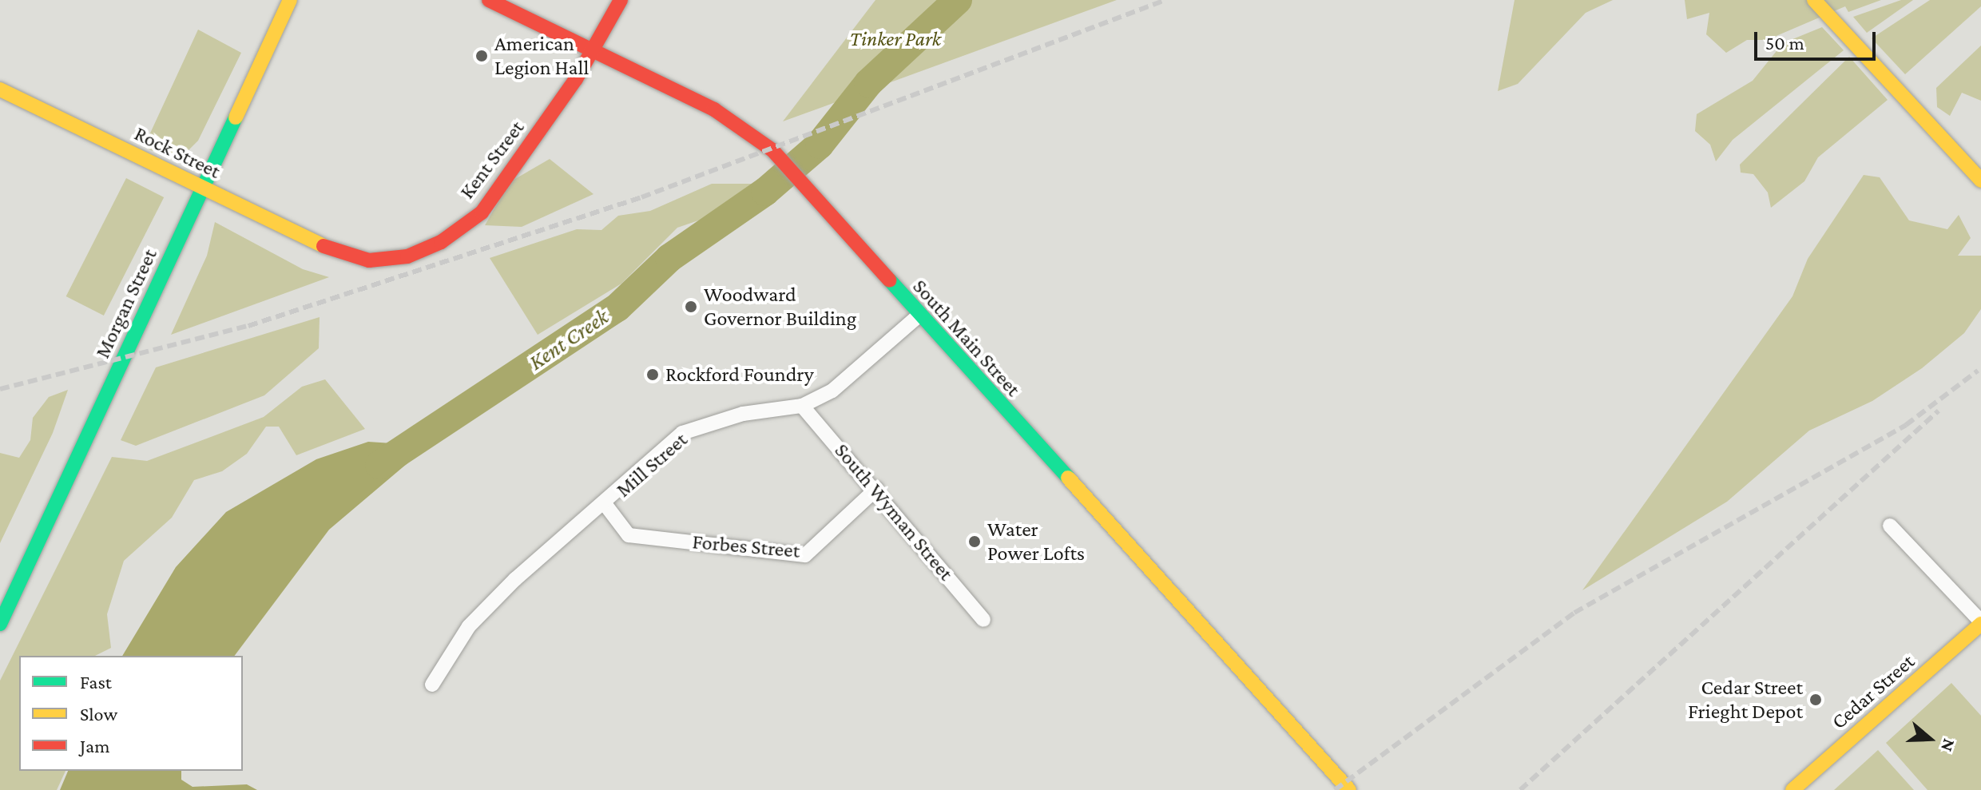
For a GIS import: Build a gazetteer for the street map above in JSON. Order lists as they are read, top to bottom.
{
  "streets": {
    "main road": [
      "Rock Street",
      "Kent Street",
      "Morgan Street",
      "South Main Street",
      "Cedar Street"
    ],
    "street": ["Mill Street", "South Wyman Street", "Forbes Street"]
  },
  "crossings": [
    ["Rock Street", "Kent Street"],
    ["Rock Street", "Morgan Street"],
    ["Kent Street", "South Main Street"],
    ["South Main Street", "Mill Street"],
    ["Mill Street", "South Wyman Street"],
    ["Mill Street", "Forbes Street"],
    ["South Wyman Street", "Forbes Street"]
  ],
  "water": ["Kent Creek"],
  "parks": ["Tinker Park"],
  "places": [
    "American Legion Hall",
    "Woodward Governor Building",
    "Rockford Foundry",
    "Water Power Lofts",
    "Cedar Street Frieght Depot"
  ],
  "legend": ["Fast", "Slow", "Jam"],
  "scale_bar": "50 m",
  "north": "right"
}
